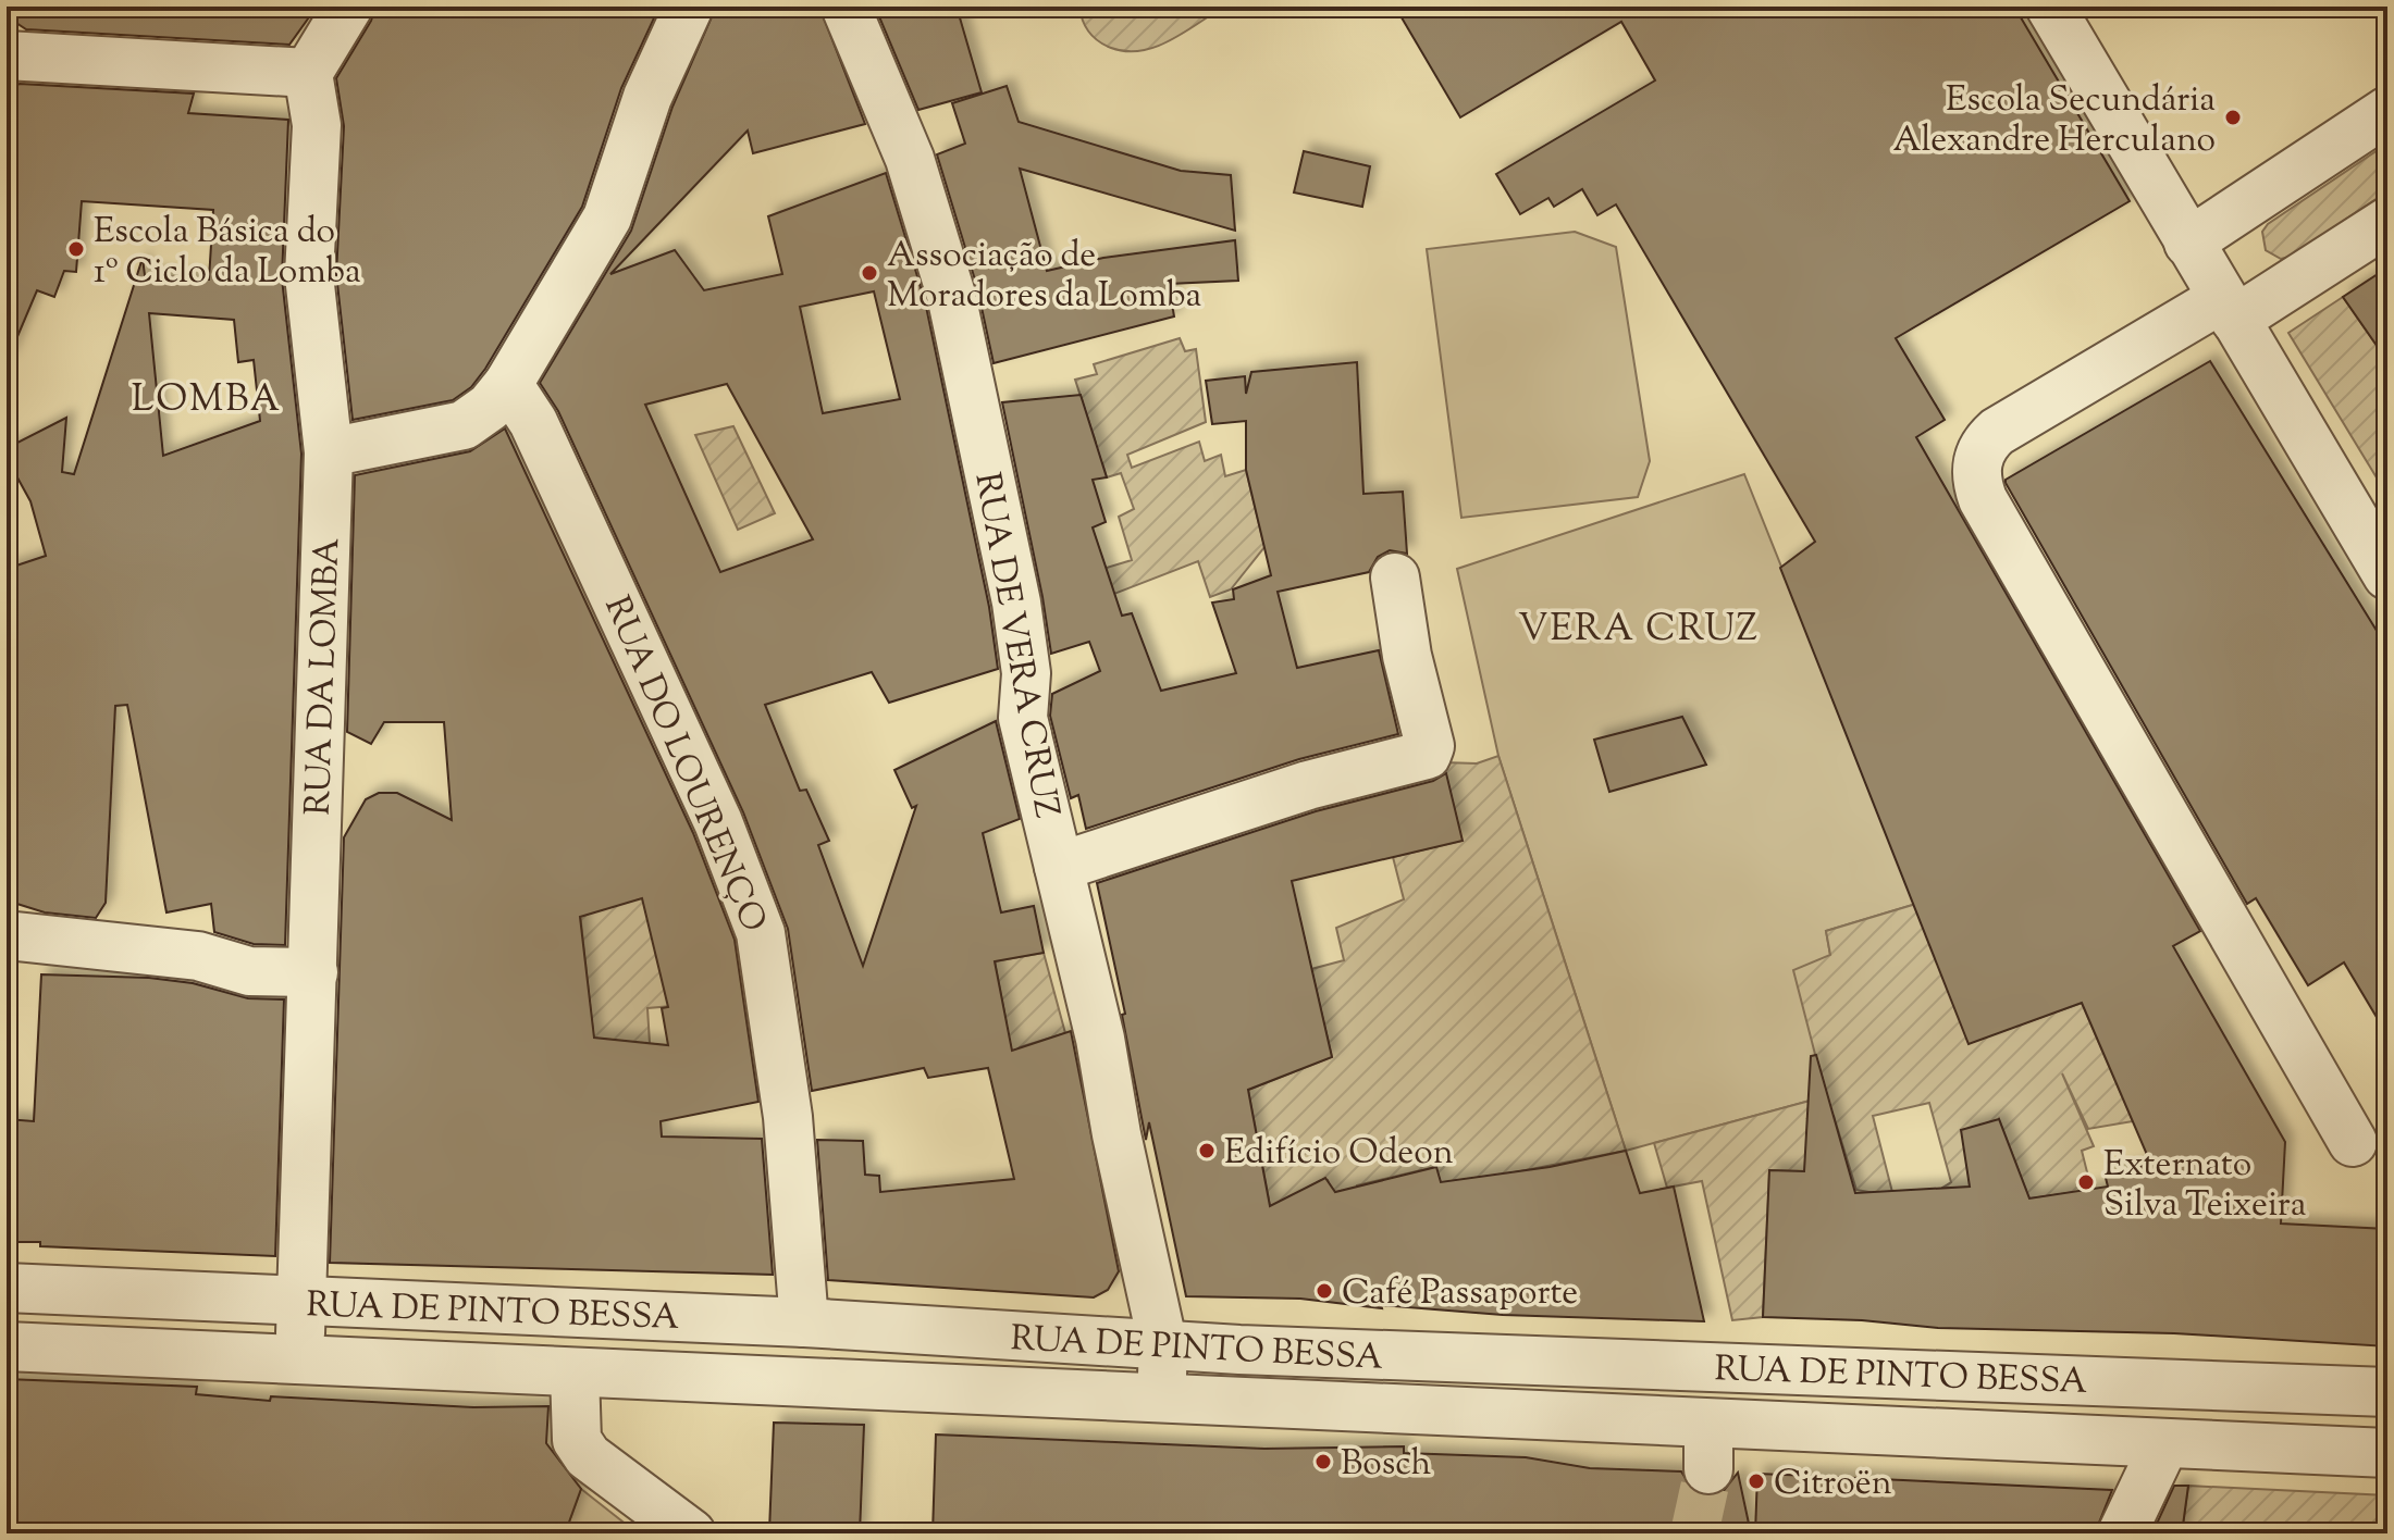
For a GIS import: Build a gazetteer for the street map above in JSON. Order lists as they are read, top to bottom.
{
  "streets": {
    "street": [
      "RUA DE VERA CRUZ",
      "RUA DA LOMBA",
      "RUA DO LOURENÇO",
      "RUA DE PINTO BESSA"
    ]
  },
  "crossings": [
    ["RUA DE VERA CRUZ", "RUA DE PINTO BESSA"],
    ["RUA DA LOMBA", "RUA DE PINTO BESSA"],
    ["RUA DO LOURENÇO", "RUA DE PINTO BESSA"]
  ],
  "districts": ["LOMBA", "VERA CRUZ"],
  "places": [
    "Escola Secundária Alexandre Herculano",
    "Escola Básica do 1º Ciclo da Lomba",
    "Associação de Moradores da Lomba",
    "Edifício Odeon",
    "Externato Silva Teixeira",
    "Café Passaporte",
    "Bosch",
    "Citroën"
  ]
}
